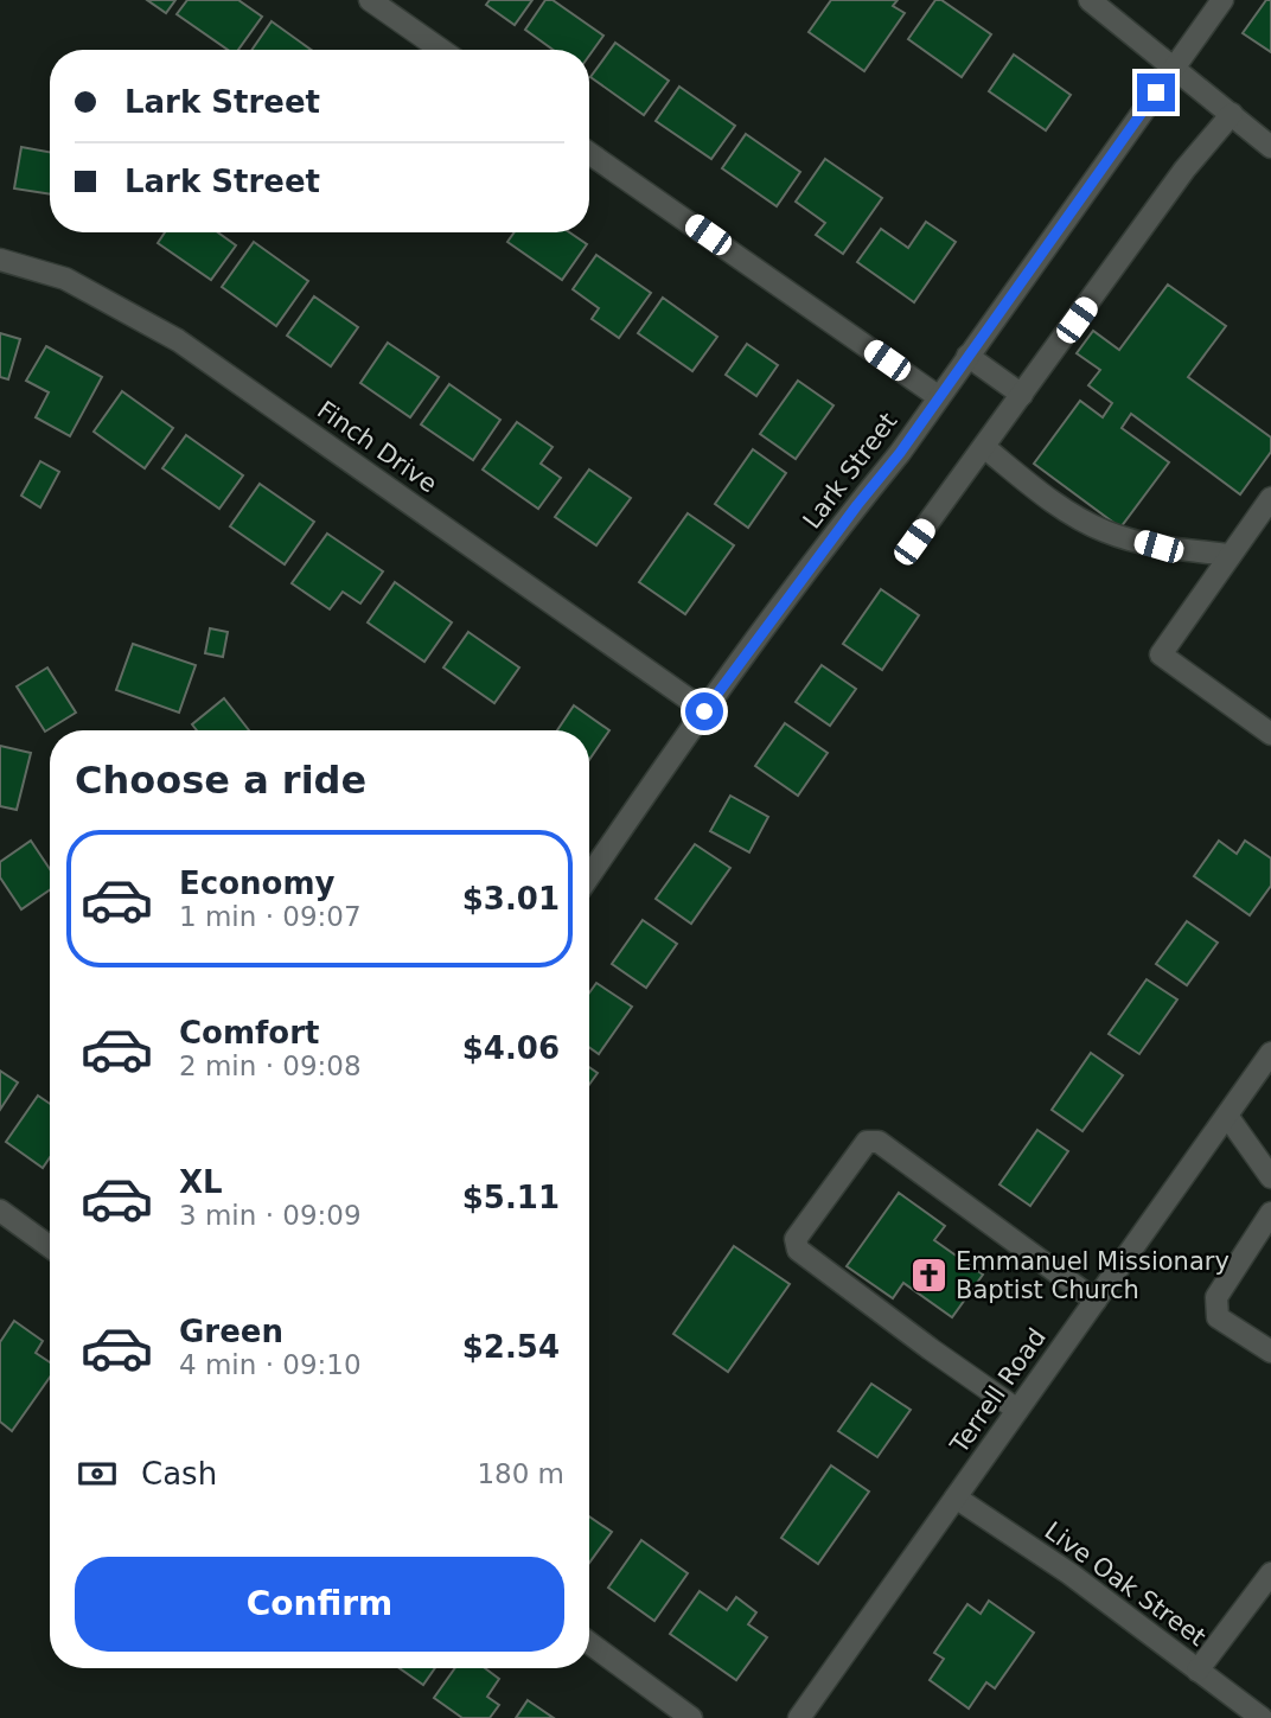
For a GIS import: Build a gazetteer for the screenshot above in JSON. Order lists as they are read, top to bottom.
{
  "streets": {
    "street": [
      "Finch Drive",
      "Lark Street",
      "Terrell Road",
      "Live Oak Street"
    ]
  },
  "crossings": [
    ["Finch Drive", "Lark Street"],
    ["Terrell Road", "Live Oak Street"]
  ],
  "places": {
    "church": ["Emmanuel Missionary Baptist Church"]
  },
  "page": {
    "banner": ["Lark Street", "Lark Street"],
    "heading": "Choose a ride",
    "list": [
      {
        "name": "Economy",
        "note": "1 min · 09:07",
        "value": "$3.01"
      },
      {
        "name": "Comfort",
        "note": "2 min · 09:08",
        "value": "$4.06"
      },
      {
        "name": "XL",
        "note": "3 min · 09:09",
        "value": "$5.11"
      },
      {
        "name": "Green",
        "note": "4 min · 09:10",
        "value": "$2.54"
      }
    ],
    "pay": ["Cash", "180 m"],
    "buttons": "Confirm"
  }
}
